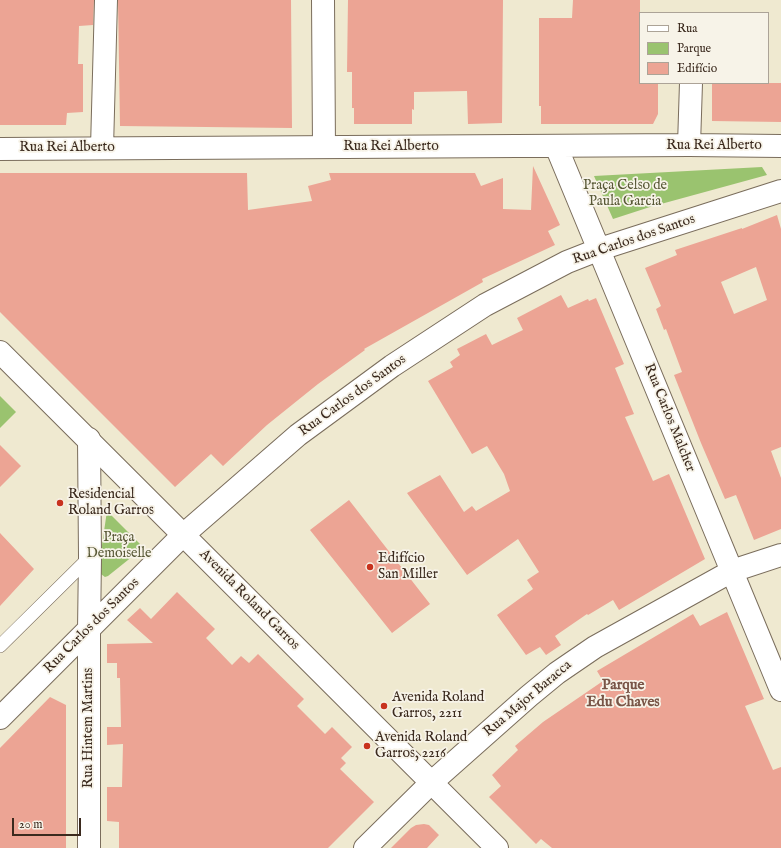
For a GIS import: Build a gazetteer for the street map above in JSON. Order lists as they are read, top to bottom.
{
  "streets": {
    "street": [
      "Rua Rei Alberto",
      "Rua Carlos dos Santos",
      "Rua Carlos Malcher",
      "Avenida Roland Garros",
      "Rua Major Baracca",
      "Rua Hintem Martins"
    ]
  },
  "crossings": [
    ["Rua Rei Alberto", "Rua Carlos Malcher"],
    ["Rua Carlos dos Santos", "Rua Carlos Malcher"],
    ["Rua Carlos dos Santos", "Avenida Roland Garros"],
    ["Rua Carlos dos Santos", "Rua Hintem Martins"],
    ["Rua Carlos Malcher", "Rua Major Baracca"],
    ["Avenida Roland Garros", "Rua Major Baracca"],
    ["Avenida Roland Garros", "Rua Hintem Martins"]
  ],
  "districts": ["Parque Edu Chaves"],
  "parks": ["Praça Celso de Paula Garcia", "Praça Demoiselle"],
  "places": [
    "Residencial Roland Garros",
    "Edifício San Miller",
    "Avenida Roland Garros, 2211",
    "Avenida Roland Garros, 2216"
  ],
  "legend": ["Rua", "Parque", "Edifício"],
  "scale_bar": "20 m"
}
